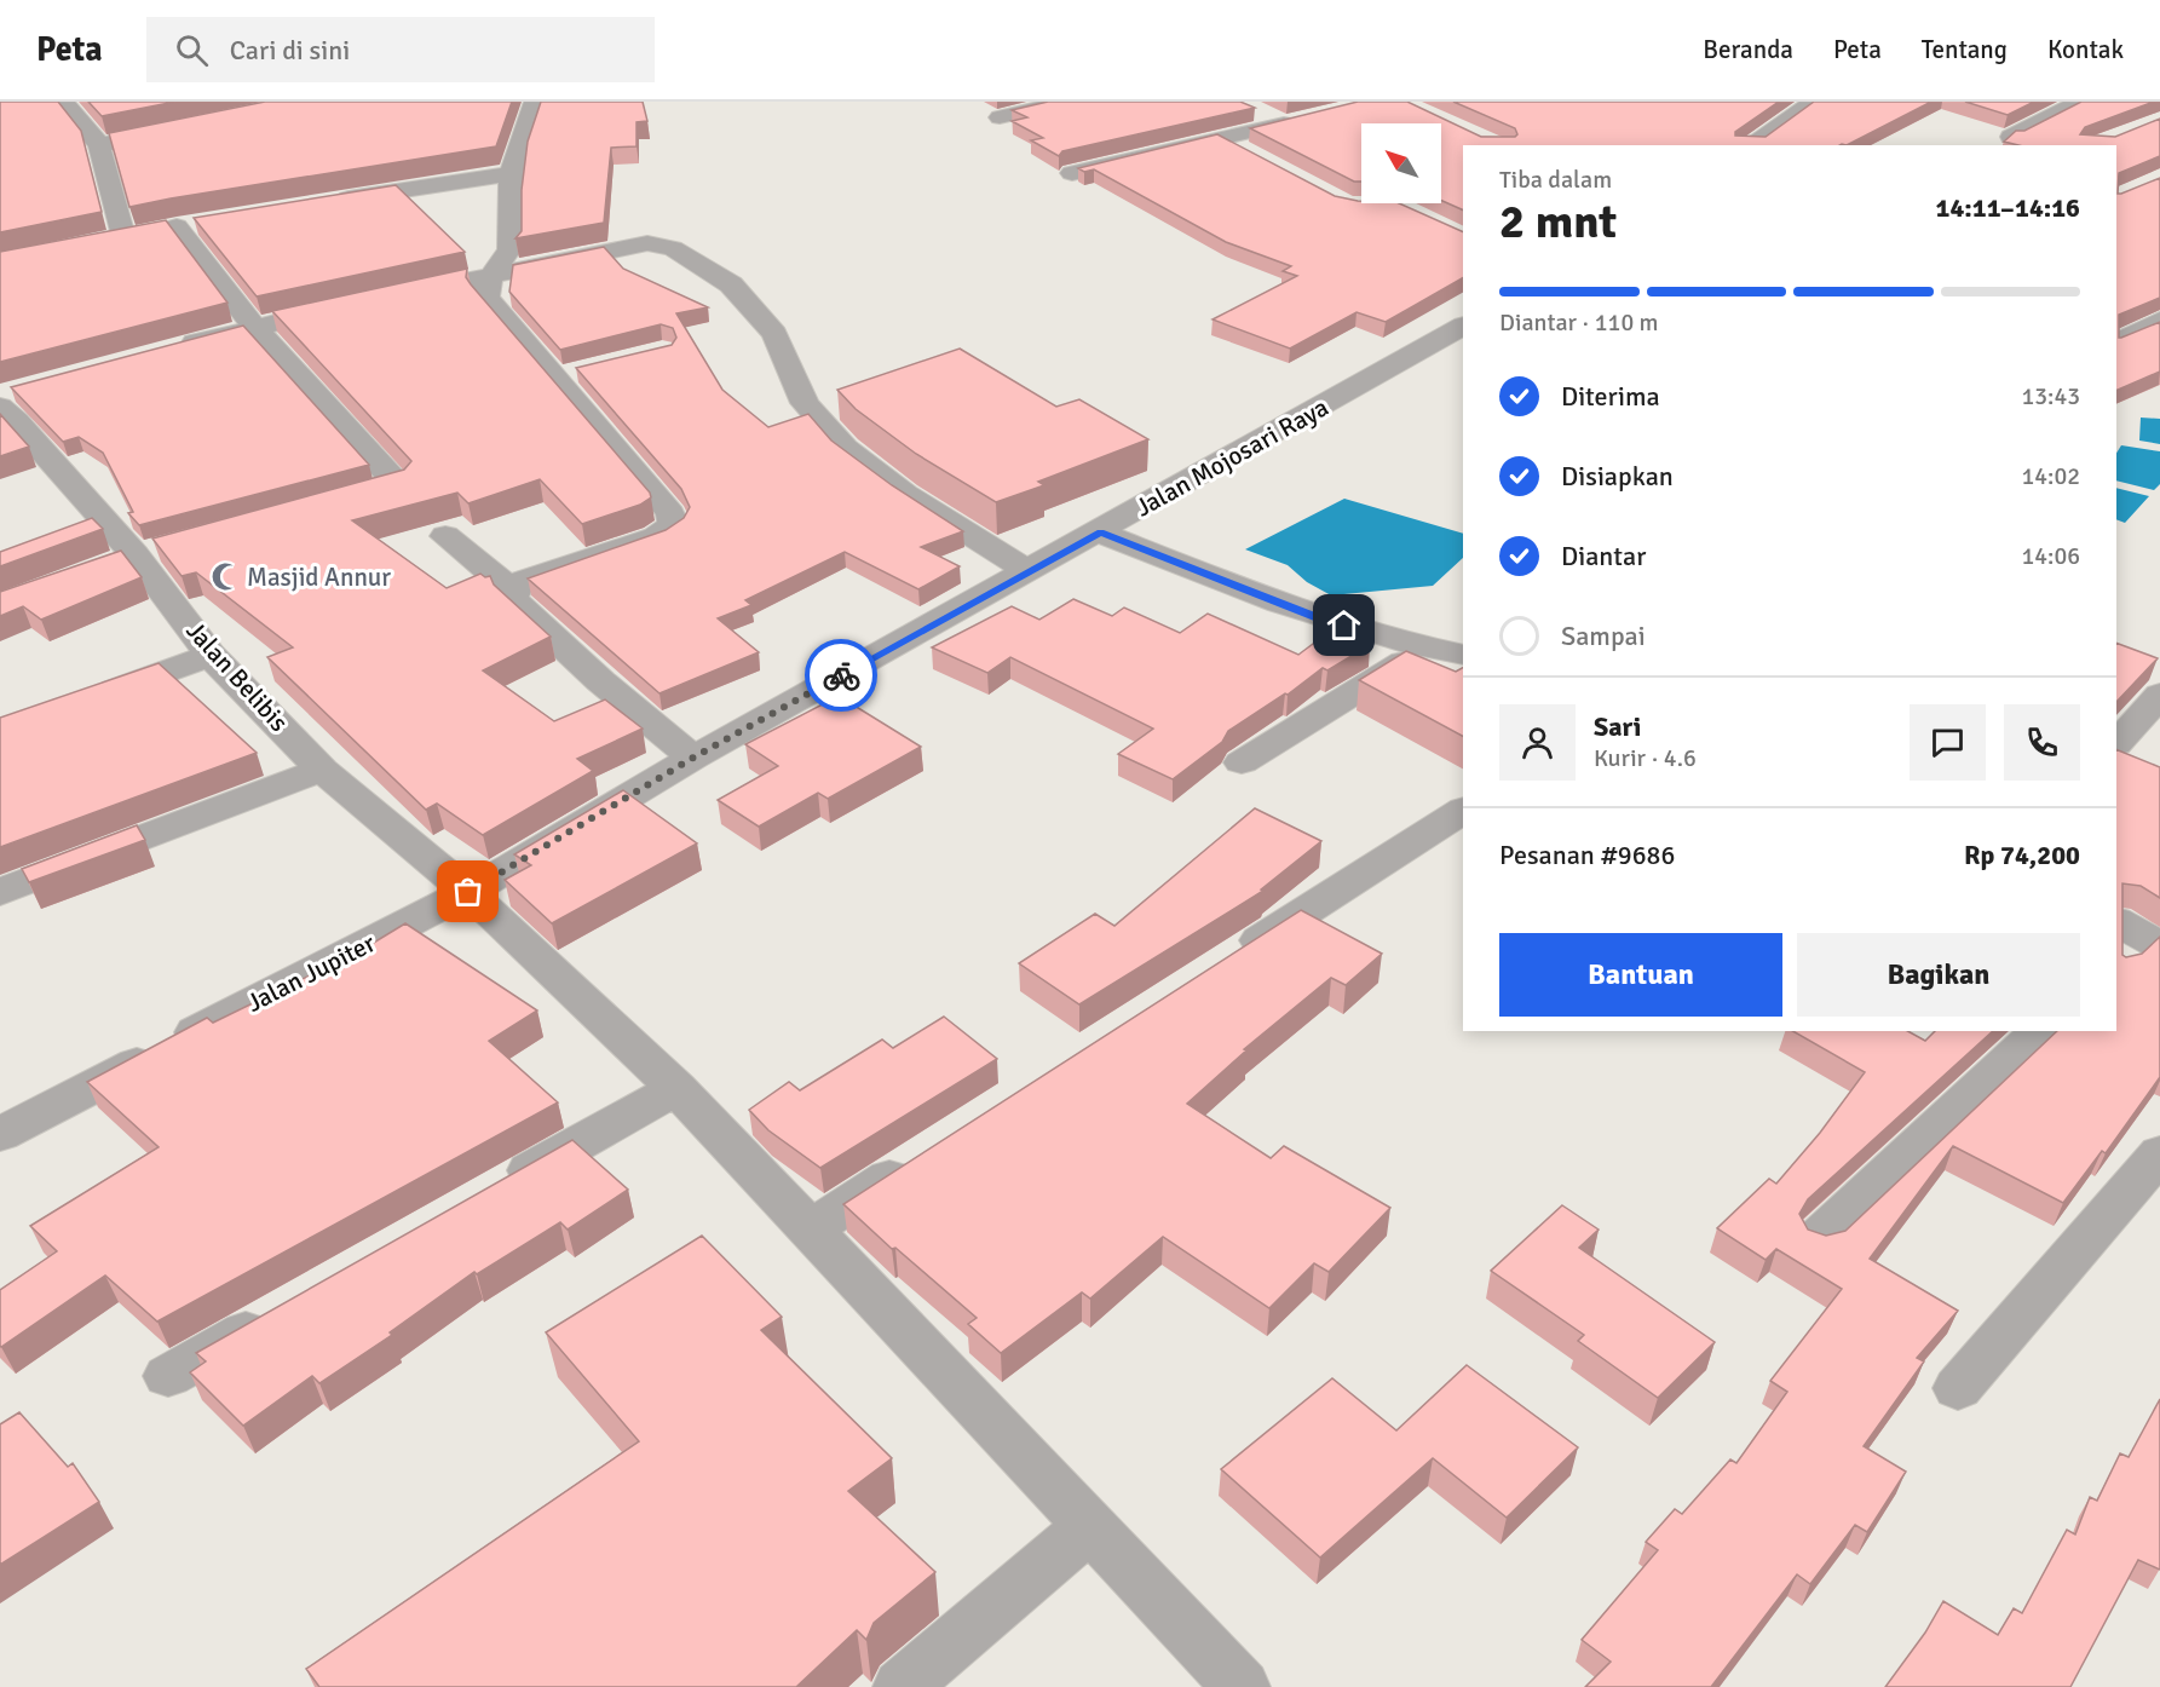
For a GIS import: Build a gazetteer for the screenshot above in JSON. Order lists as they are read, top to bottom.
{
  "streets": {
    "street": ["Jalan Mojosari Raya", "Jalan Belibis", "Jalan Jupiter"]
  },
  "crossings": [
    ["Jalan Mojosari Raya", "Jalan Belibis"],
    ["Jalan Mojosari Raya", "Jalan Jupiter"],
    ["Jalan Belibis", "Jalan Jupiter"]
  ],
  "places": {
    "mosque": ["Masjid Annur"]
  },
  "north": "top left",
  "page": {
    "header": "Peta",
    "search": "Cari di sini",
    "nav": [
      "Beranda",
      "Peta",
      "Tentang",
      "Kontak"
    ],
    "heading": ["2 mnt", "Tiba dalam", "14:11–14:16"],
    "panel": [
      "Sari",
      "Kurir · 4.6",
      "Pesanan #9686",
      "Rp 74,200"
    ],
    "bar": "Diantar · 110 m",
    "list": [
      ["Diterima", "13:43"],
      ["Disiapkan", "14:02"],
      ["Diantar", "14:06"],
      "Sampai"
    ],
    "buttons": ["Bantuan", "Bagikan"]
  }
}
